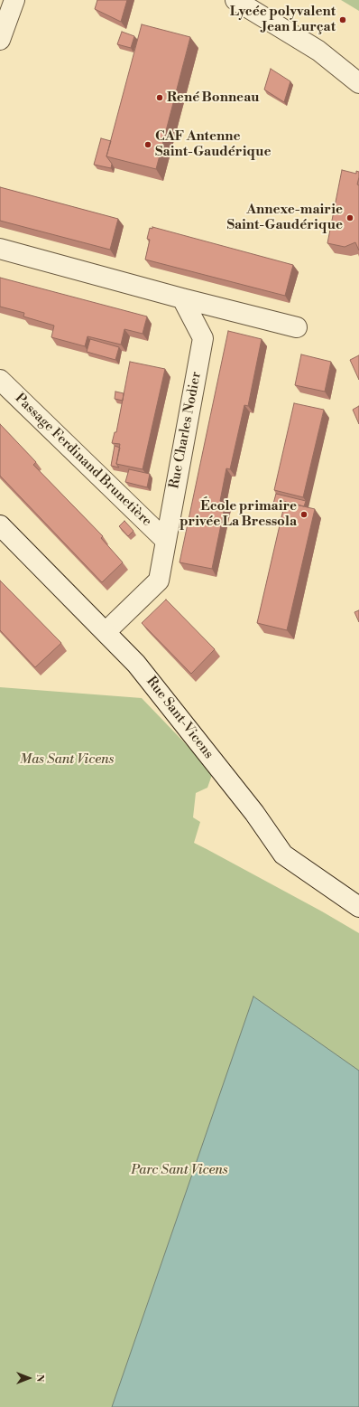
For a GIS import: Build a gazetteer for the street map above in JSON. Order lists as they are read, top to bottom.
{
  "streets": {
    "street": ["Rue Charles Nodier", "Passage Ferdinand Brunetière", "Rue Sant-Vicens"]
  },
  "crossings": [
    ["Rue Charles Nodier", "Passage Ferdinand Brunetière"],
    ["Rue Charles Nodier", "Rue Sant-Vicens"]
  ],
  "parks": ["Mas Sant Vicens", "Parc Sant Vicens"],
  "places": [
    "Lycée polyvalent Jean Lurçat",
    "René Bonneau",
    "CAF Antenne Saint-Gaudérique",
    "Annexe-mairie Saint-Gaudérique",
    "École primaire privée La Bressola"
  ],
  "north": "right"
}
